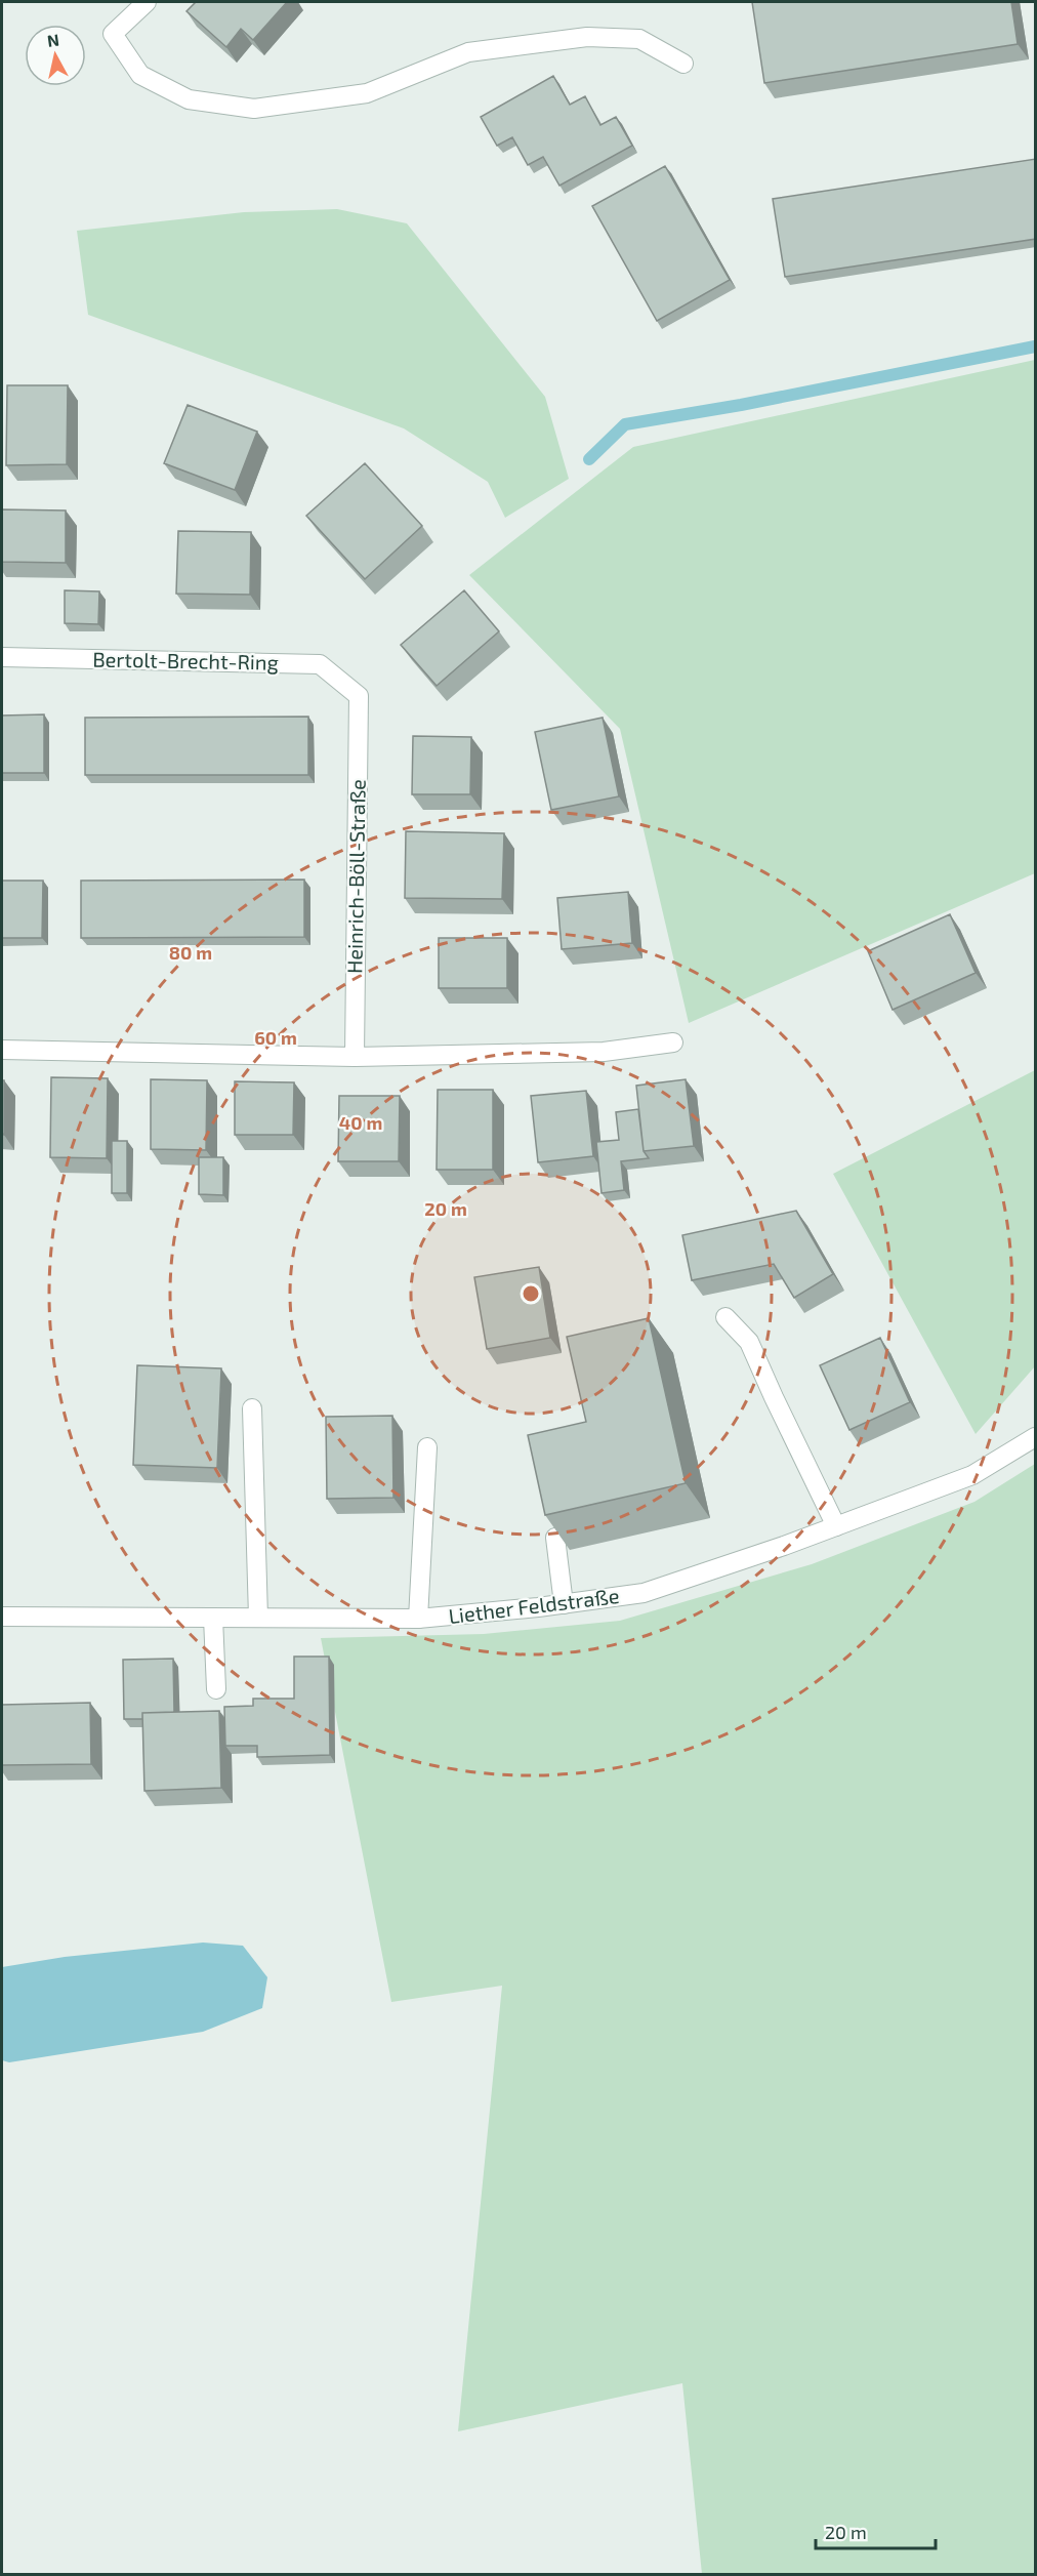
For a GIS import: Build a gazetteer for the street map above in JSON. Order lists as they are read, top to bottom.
{
  "streets": {
    "street": ["Bertolt-Brecht-Ring", "Heinrich-Böll-Straße", "Liether Feldstraße"]
  },
  "crossings": [
    ["Bertolt-Brecht-Ring", "Heinrich-Böll-Straße"]
  ],
  "scale_bar": "20 m",
  "north": "top",
  "rings": [
    "80 m",
    "60 m",
    "40 m",
    "20 m"
  ]
}
